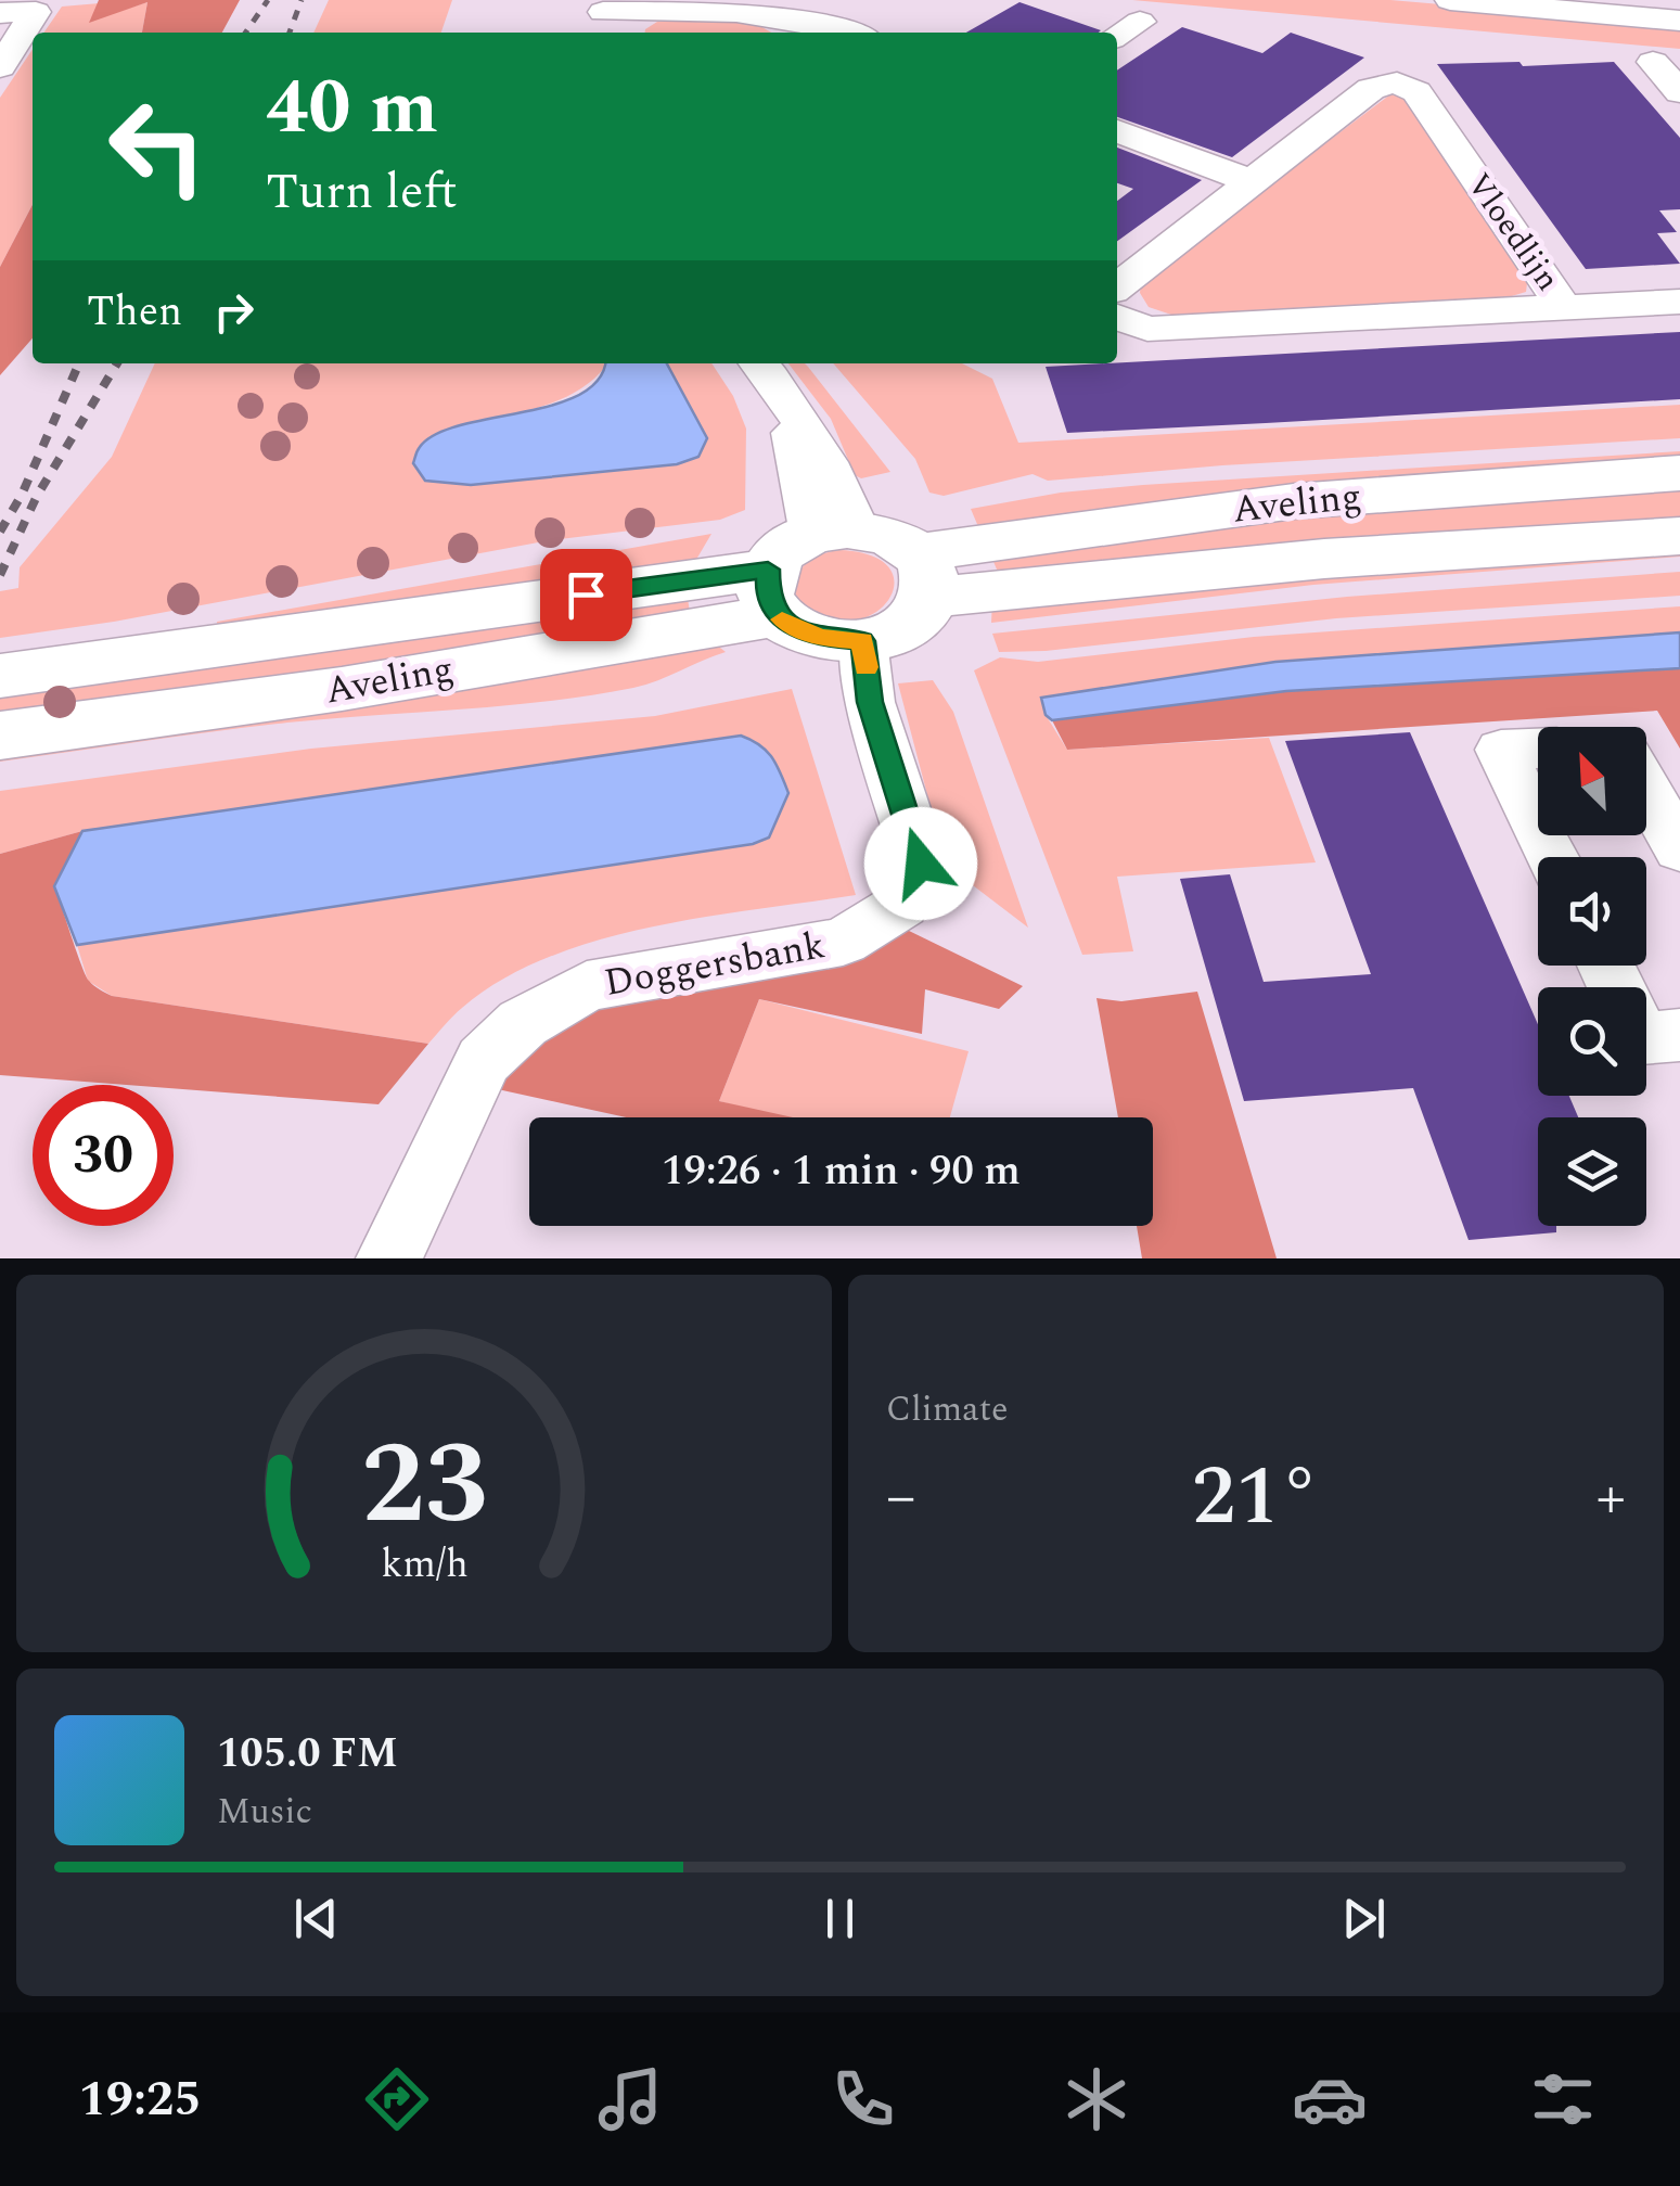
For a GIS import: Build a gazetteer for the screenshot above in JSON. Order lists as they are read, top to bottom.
{
  "streets": {
    "main road": ["Aveling"],
    "street": ["Vloedlijn", "Doggersbank"]
  },
  "crossings": [
    ["Aveling", "Doggersbank"]
  ],
  "north": "top left",
  "page": {
    "turn": ["40 m", "Turn left"],
    "then": "Then",
    "limit": "30",
    "trip": "19:26 · 1 min · 90 m",
    "tile": "Climate",
    "heat": ["−", "21°", "+"],
    "song": ["105.0 FM", "Music"],
    "tabs": "19:25",
    "gauge": ["23", "km/h"]
  }
}
